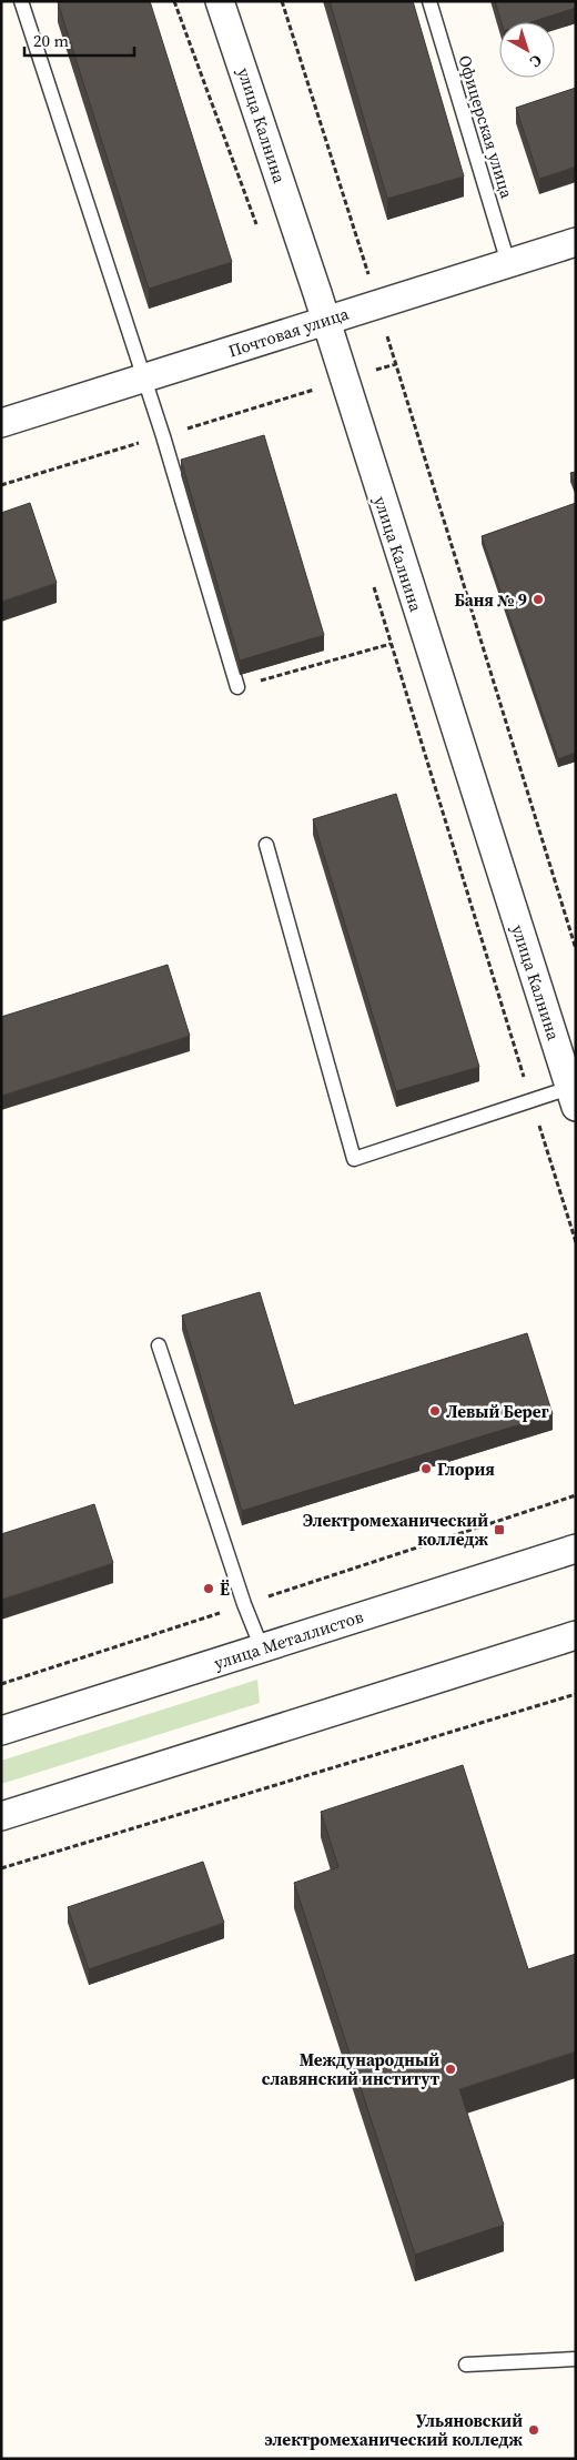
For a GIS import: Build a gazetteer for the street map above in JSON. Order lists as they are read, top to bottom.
{
  "streets": {
    "street": ["улица Калнина", "Почтовая улица", "улица Металлистов"],
    "lane": ["Офицерская улица"]
  },
  "crossings": [
    ["улица Калнина", "Почтовая улица"],
    ["Офицерская улица", "Почтовая улица"]
  ],
  "places": {
    "other": [
      "Баня № 9",
      "Левый Берег",
      "Глория",
      "Ё",
      "Международный славянский институт",
      "Ульяновский электромеханический колледж"
    ],
    "transit": ["Электромеханический колледж"]
  },
  "scale_bar": "20 m",
  "north": "bottom right"
}
